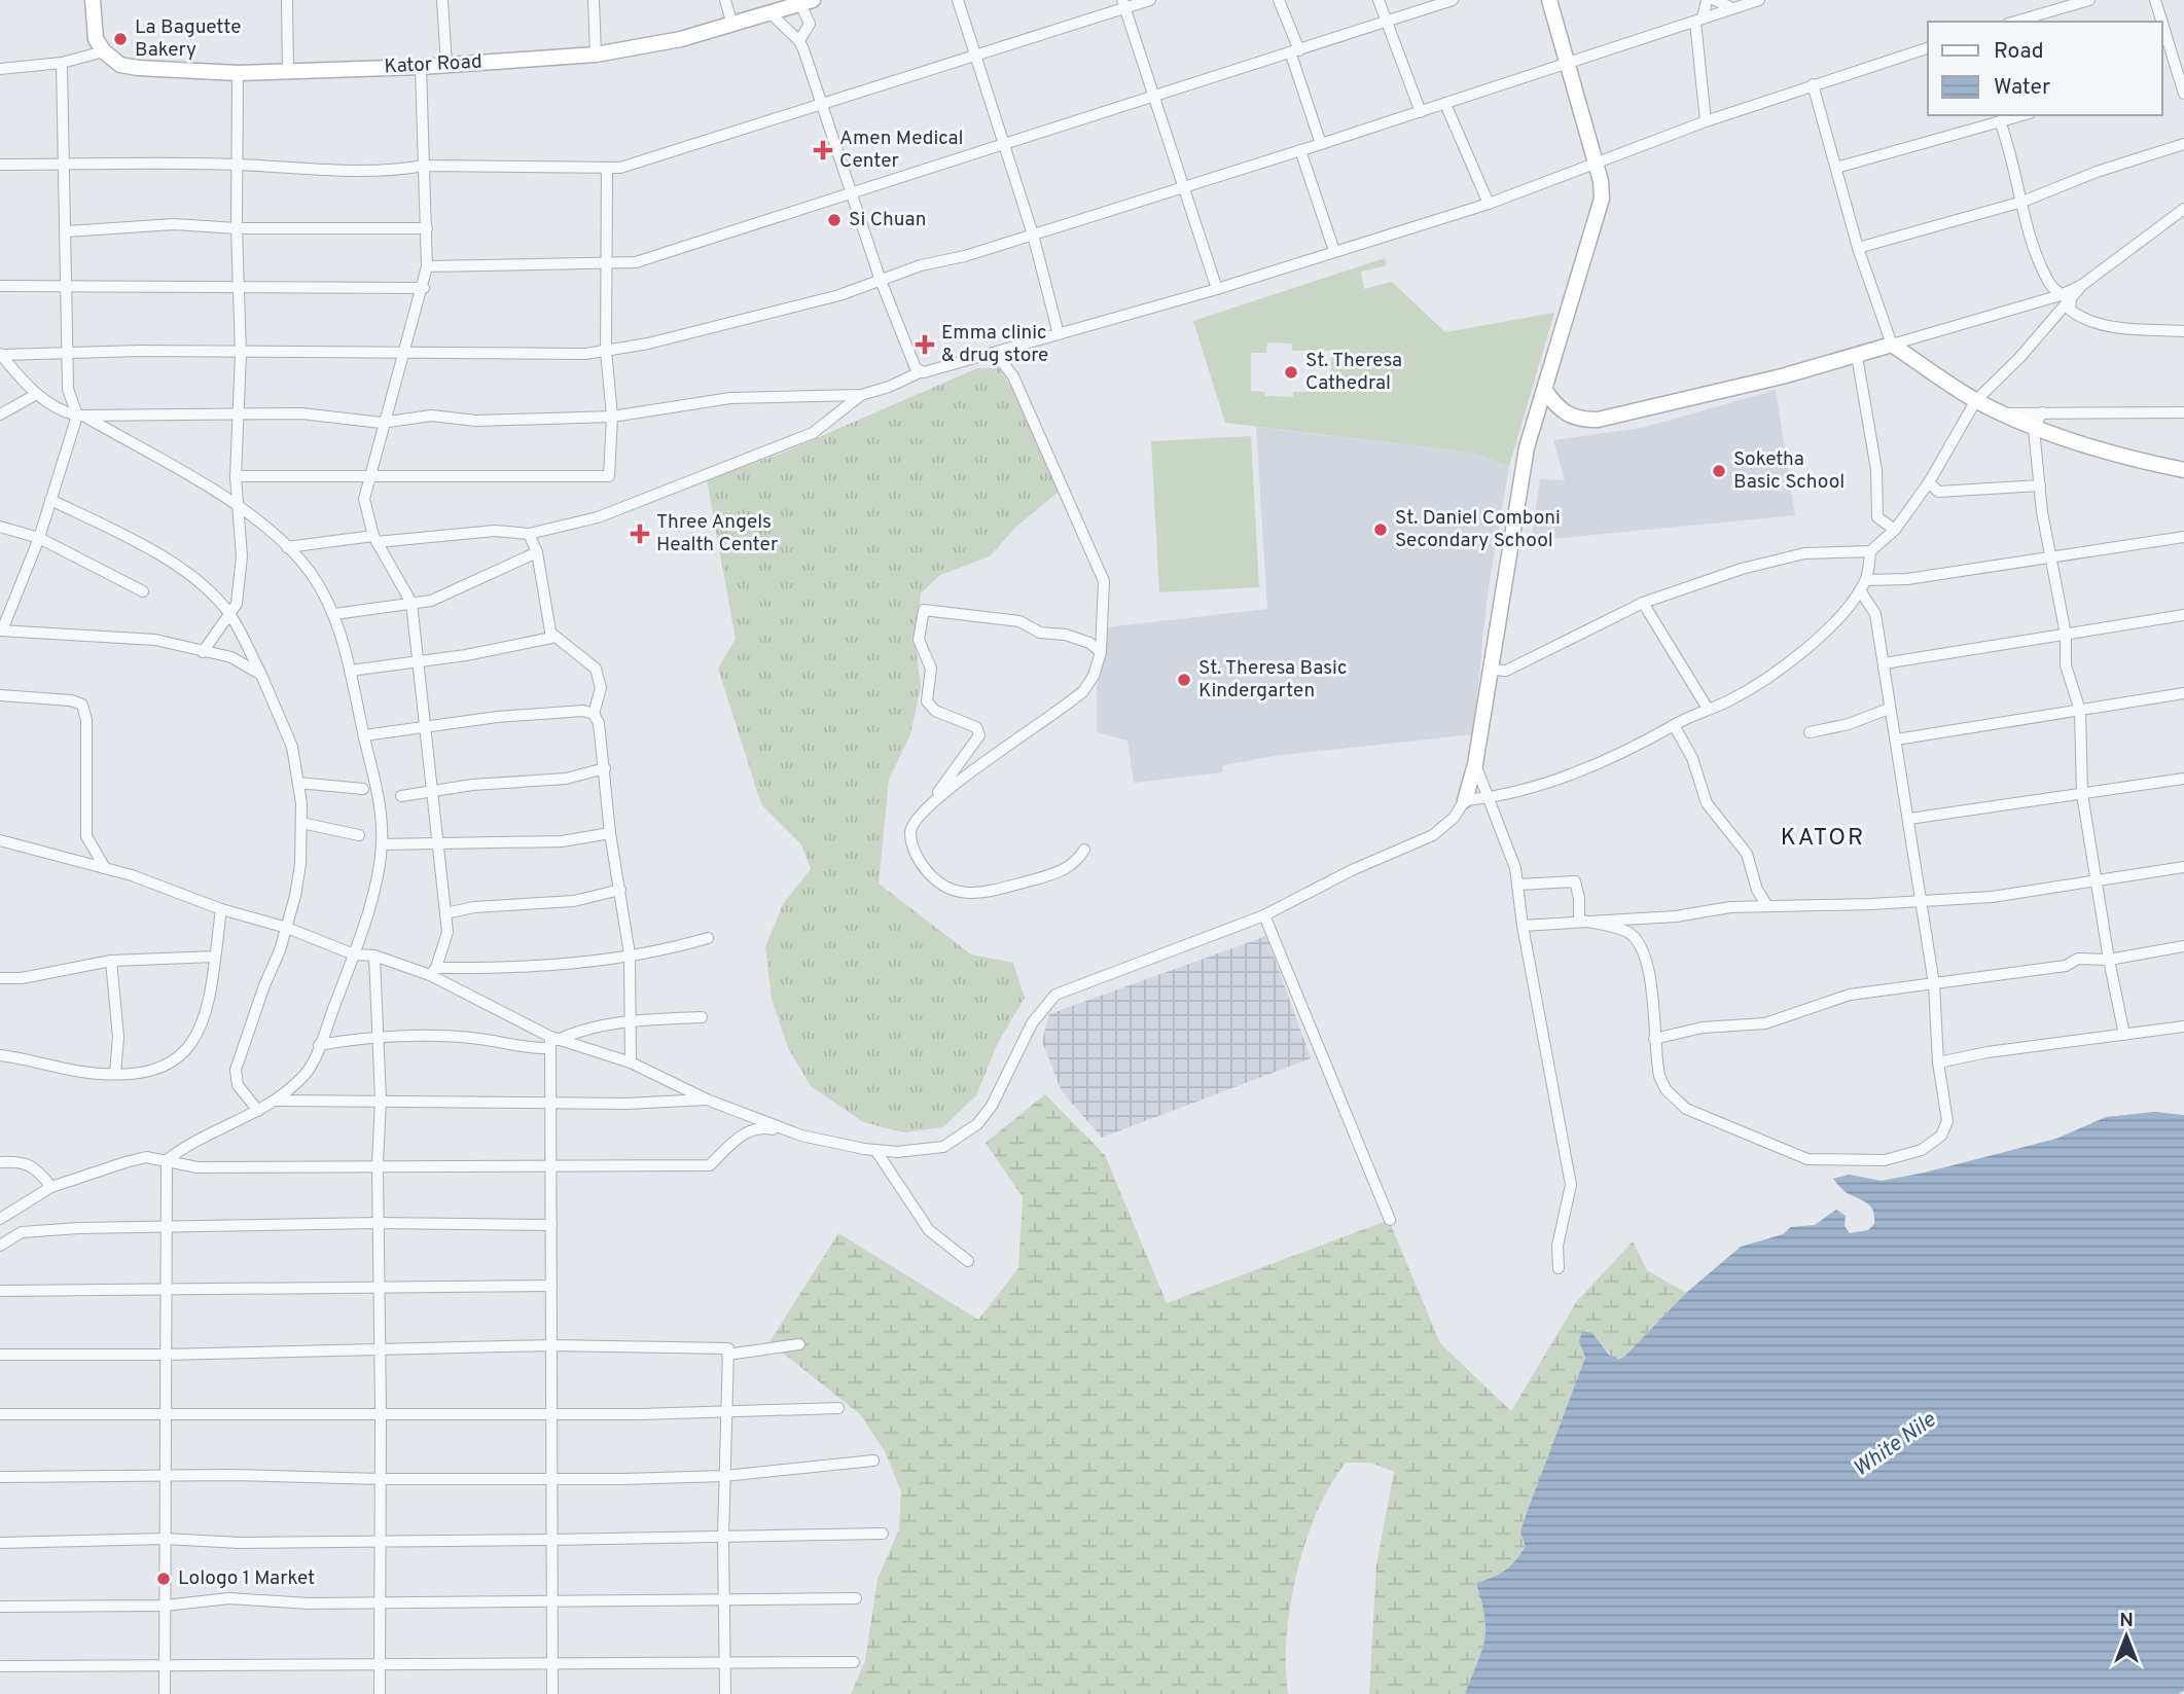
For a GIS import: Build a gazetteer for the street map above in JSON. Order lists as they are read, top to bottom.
{
  "streets": {
    "street": ["Kator Road"]
  },
  "districts": ["KATOR"],
  "water": ["White Nile"],
  "places": {
    "other": [
      "La Baguette Bakery",
      "Si Chuan",
      "St. Theresa Cathedral",
      "Soketha Basic School",
      "St. Daniel Comboni Secondary School",
      "St. Theresa Basic Kindergarten",
      "Lologo 1 Market"
    ],
    "health": ["Amen Medical Center", "Emma clinic & drug store", "Three Angels Health Center"]
  },
  "legend": ["Road", "Water"],
  "north": "top"
}
